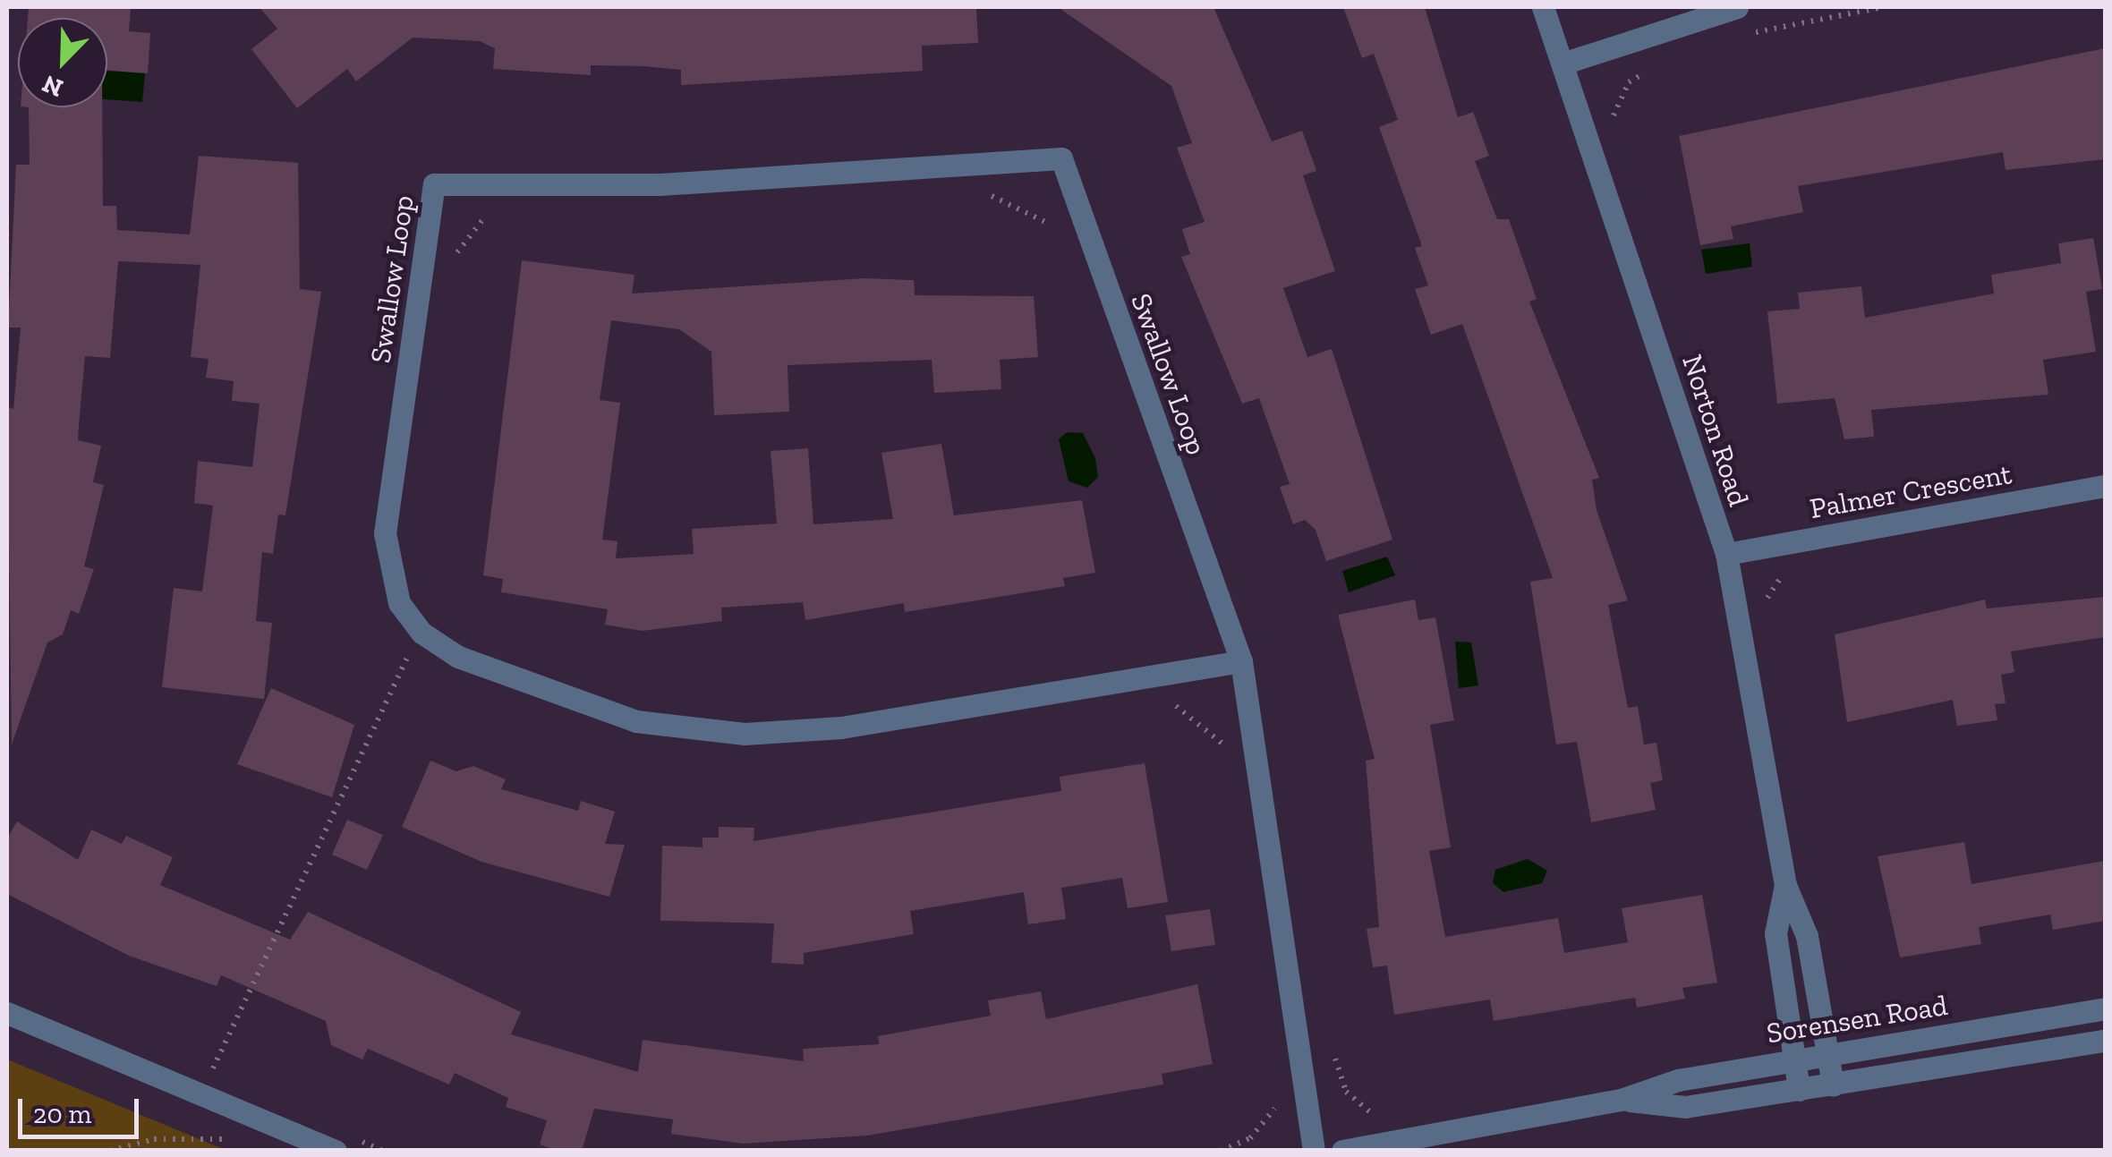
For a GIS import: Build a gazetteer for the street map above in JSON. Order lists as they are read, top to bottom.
{
  "streets": {
    "street": [
      "Swallow Loop",
      "Norton Road",
      "Palmer Crescent",
      "Sorensen Road"
    ]
  },
  "crossings": [
    ["Norton Road", "Palmer Crescent"],
    ["Norton Road", "Sorensen Road"]
  ],
  "scale_bar": "20 m",
  "north": "bottom left"
}
